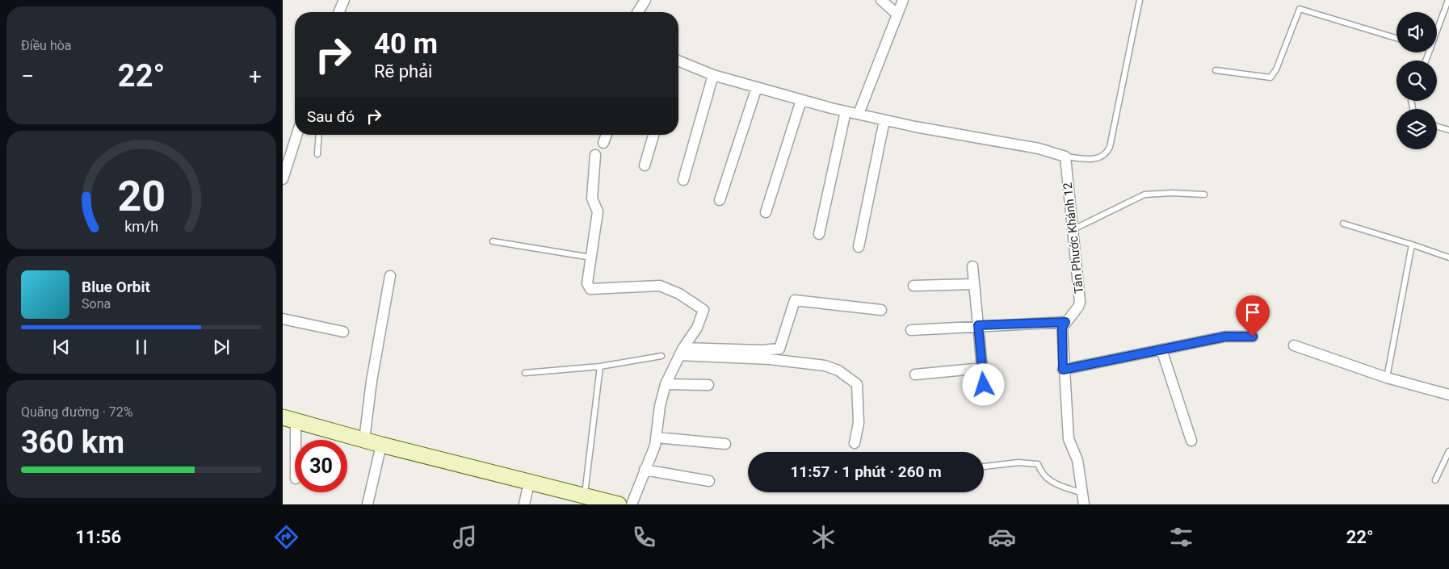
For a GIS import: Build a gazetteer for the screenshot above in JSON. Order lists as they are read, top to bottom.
{
  "streets": {
    "street": ["Tân Phước Khánh 12"]
  },
  "page": {
    "tile": [
      "Điều hòa",
      ["Quãng đường · 72%", "360 km"]
    ],
    "turn": ["40 m", "Rẽ phải"],
    "heat": ["−", "22°", "+"],
    "then": "Sau đó",
    "song": ["Blue Orbit", "Sona"],
    "limit": "30",
    "trip": "11:57 · 1 phút · 260 m",
    "tabs": ["11:56", "22°"],
    "gauge": ["20", "km/h"]
  }
}
